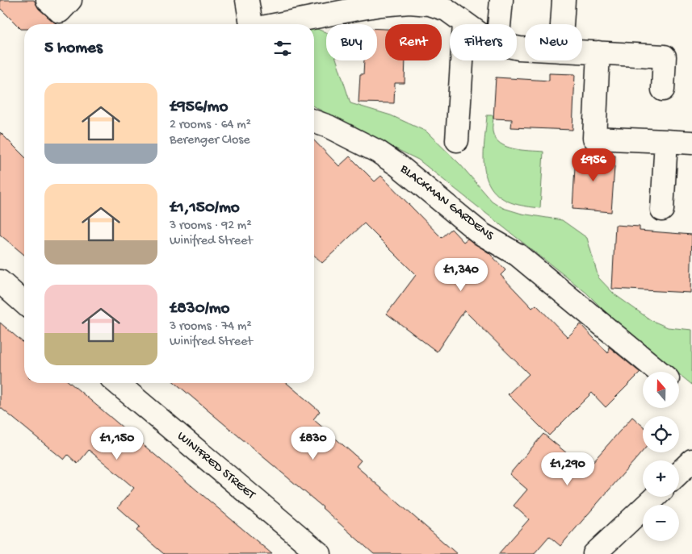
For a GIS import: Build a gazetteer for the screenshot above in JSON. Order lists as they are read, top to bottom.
{
  "streets": {
    "street": ["BLACKMAN GARDENS", "WINIFRED STREET"]
  },
  "north": "top",
  "page": {
    "chip": [
      "Buy",
      "Rent",
      "Filters",
      "New"
    ],
    "heading": "5 homes",
    "list": [
      {
        "name": "£956/mo",
        "note": "2 rooms · 64 m² · Berenger Close"
      },
      {
        "name": "£1,150/mo",
        "note": "3 rooms · 92 m² · Winifred Street"
      },
      {
        "name": "£830/mo",
        "note": "3 rooms · 74 m² · Winifred Street"
      }
    ],
    "price": [
      "£956",
      "£1,340",
      "£1,150",
      "£830",
      "£1,290"
    ],
    "map_buttons": ["+", "−"]
  }
}
